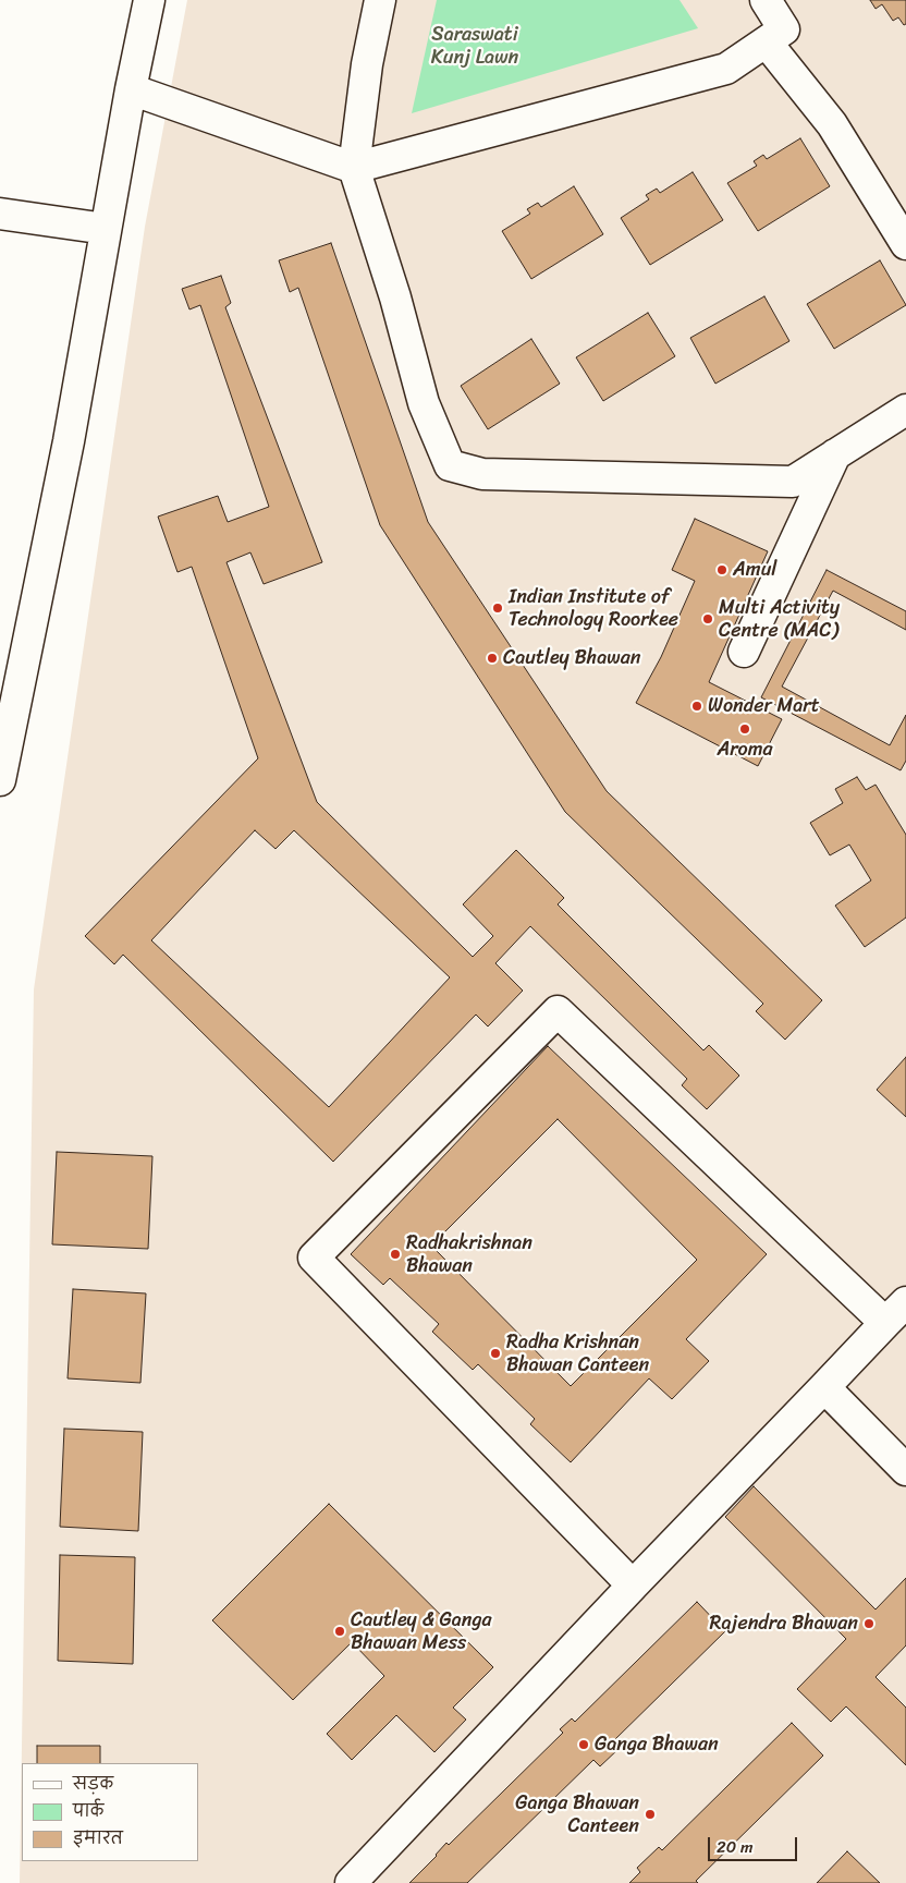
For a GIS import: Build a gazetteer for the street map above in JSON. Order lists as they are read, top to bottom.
{
  "parks": ["Saraswati Kunj Lawn"],
  "places": [
    "Amul",
    "Indian Institute of Technology Roorkee",
    "Multi Activity Centre (MAC)",
    "Cautley Bhawan",
    "Wonder Mart",
    "Aroma",
    "Radhakrishnan Bhawan",
    "Radha Krishnan Bhawan Canteen",
    "Rajendra Bhawan",
    "Cautley & Ganga Bhawan Mess",
    "Ganga Bhawan",
    "Ganga Bhawan Canteen"
  ],
  "legend": ["सड़क", "पार्क", "इमारत"],
  "scale_bar": "20 m"
}
